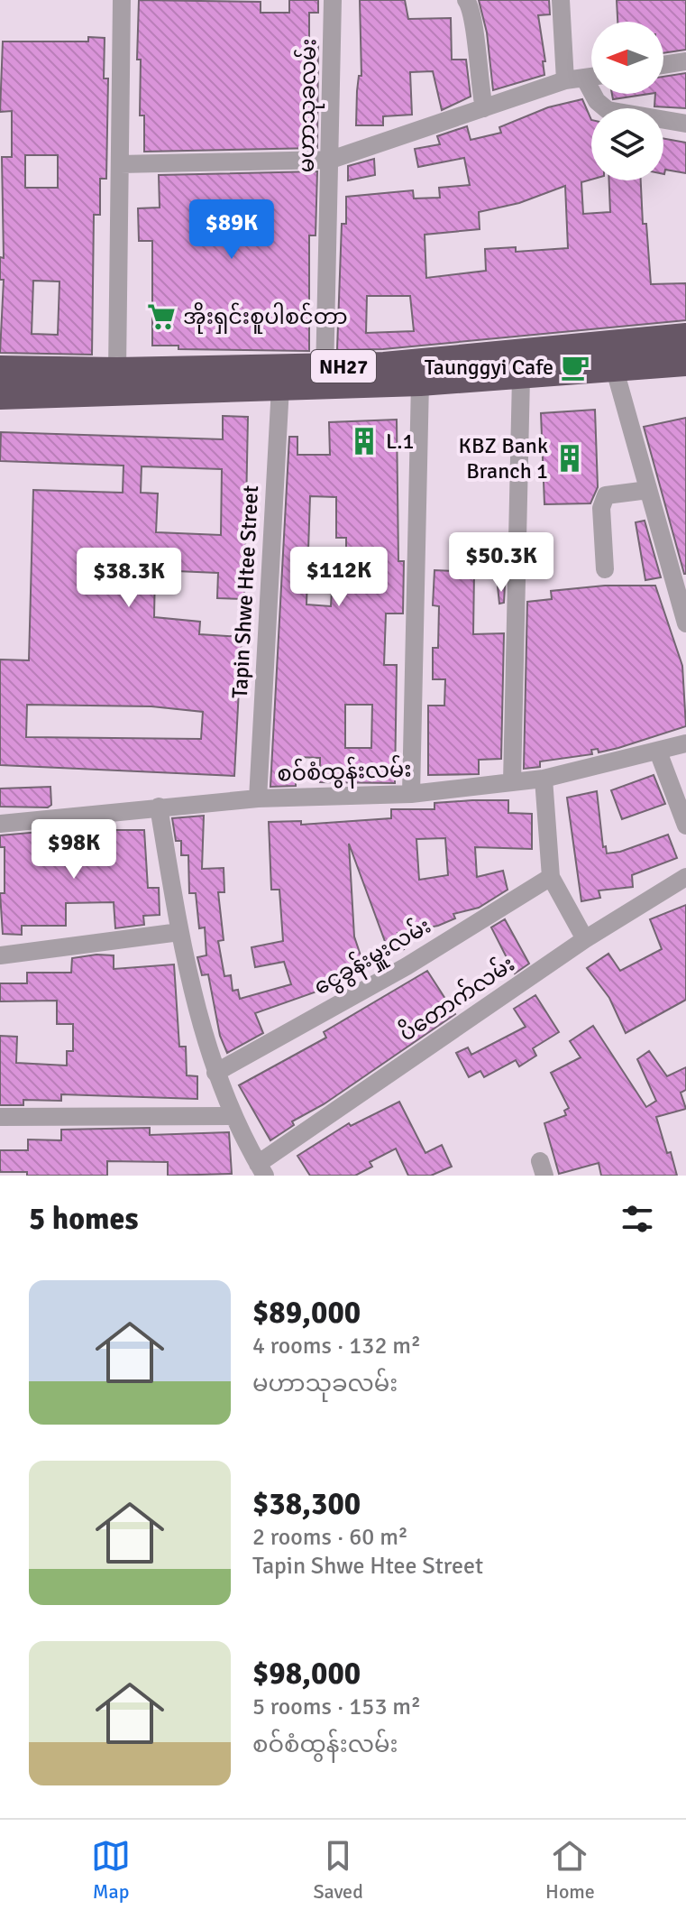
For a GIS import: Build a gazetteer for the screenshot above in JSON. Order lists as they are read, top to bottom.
{
  "streets": {
    "highway": ["NH27"],
    "street": [
      "မဟာသုခလမ်း",
      "Tapin Shwe Htee Street",
      "စဝ်စံထွန်းလမ်း",
      "ငွေခွန်းမှူးလမ်း",
      "ပိတောက်လမ်း"
    ]
  },
  "crossings": [
    ["မဟာသုခလမ်း", "NH27"],
    ["NH27", "Tapin Shwe Htee Street"],
    ["Tapin Shwe Htee Street", "စဝ်စံထွန်းလမ်း"]
  ],
  "places": {
    "supermarket": ["အိုးရှင်းစူပါစင်တာ"],
    "cafe": ["Taunggyi Cafe"],
    "building": ["L.1", "KBZ Bank Branch 1"]
  },
  "north": "left",
  "page": {
    "price": [
      "$89K",
      "$50.3K",
      "$112K",
      "$38.3K",
      "$98K"
    ],
    "heading": "5 homes",
    "list": [
      {
        "name": "$89,000",
        "note": "4 rooms · 132 m² · မဟာသုခလမ်း"
      },
      {
        "name": "$38,300",
        "note": "2 rooms · 60 m² · Tapin Shwe Htee Street"
      },
      {
        "name": "$98,000",
        "note": "5 rooms · 153 m² · စဝ်စံထွန်းလမ်း"
      }
    ],
    "tabs": ["Map", "Saved", "Home"]
  }
}
